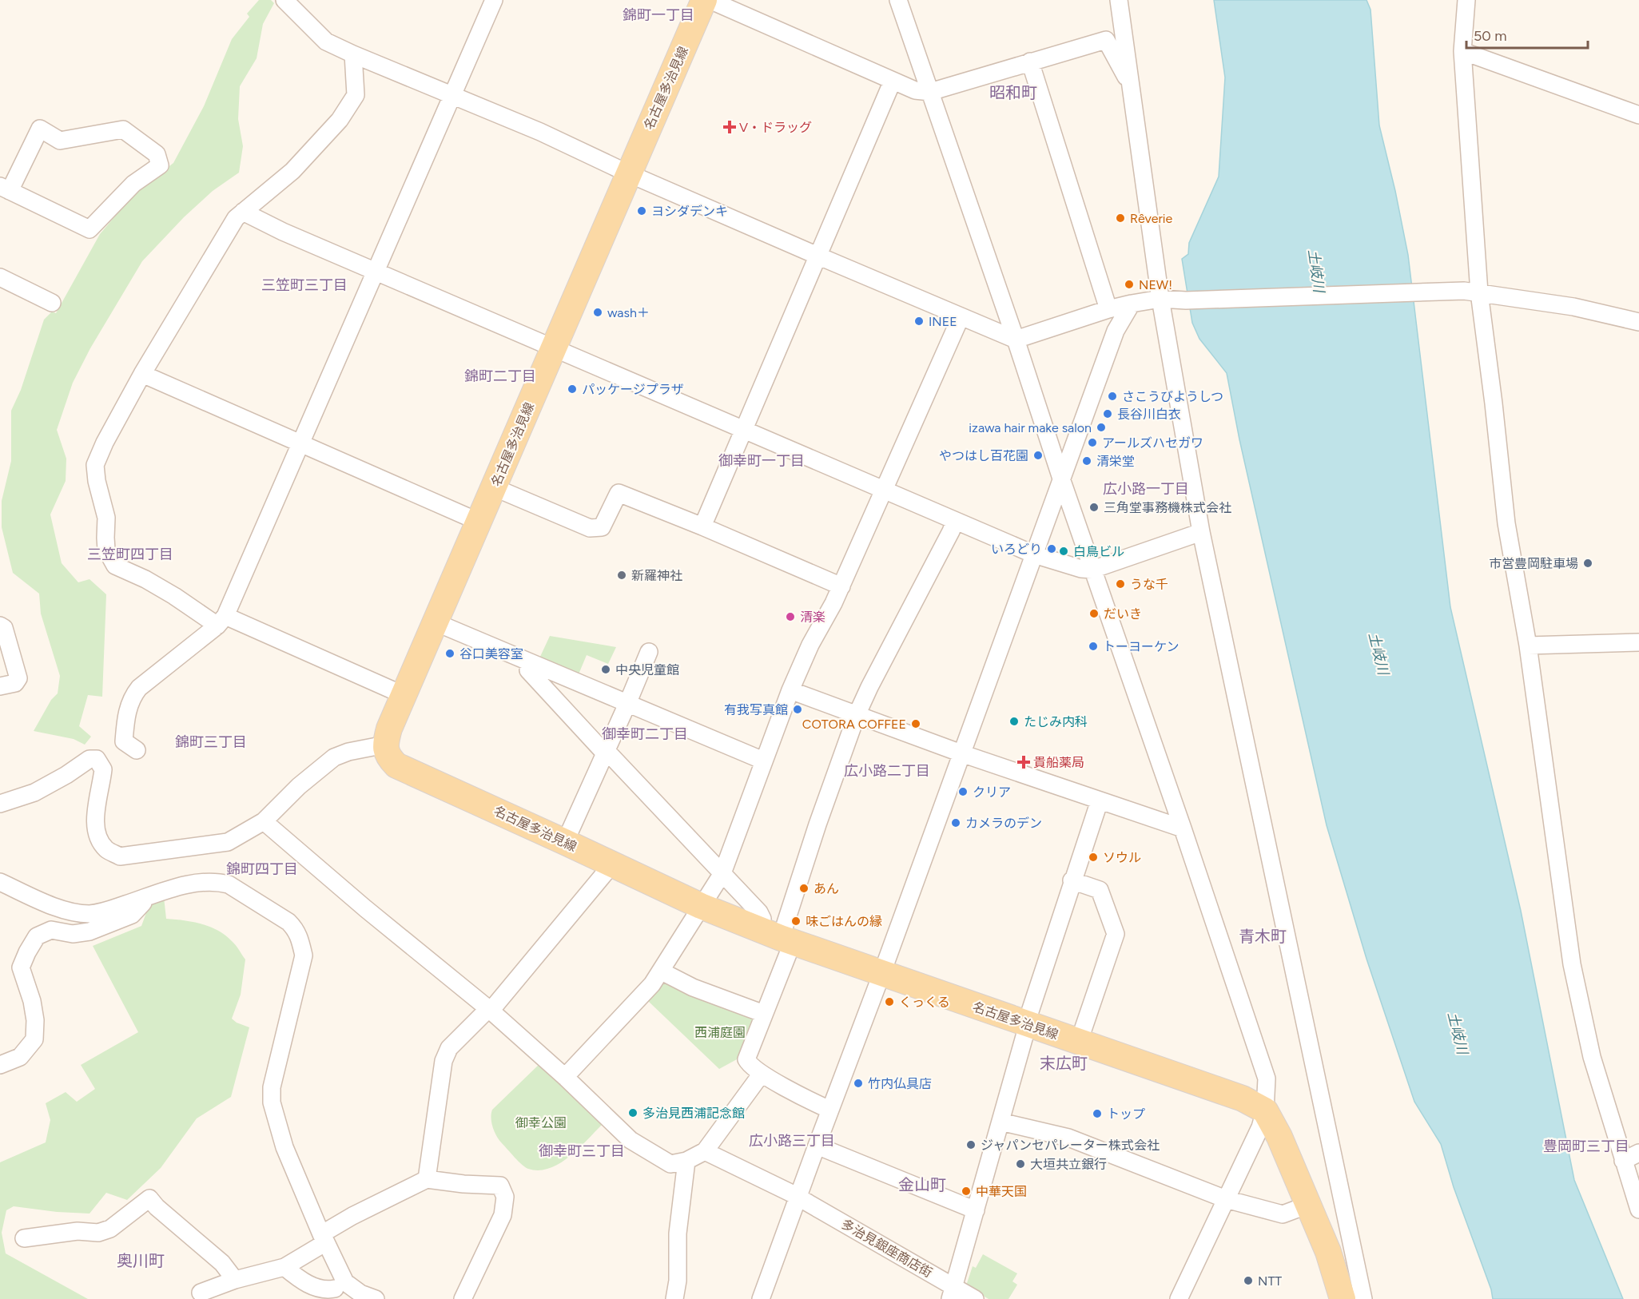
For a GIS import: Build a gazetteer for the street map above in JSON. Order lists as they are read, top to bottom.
{
  "streets": {
    "main road": ["名古屋多治見線"],
    "street": ["多治見銀座商店街"]
  },
  "districts": [
    "錦町一丁目",
    "昭和町",
    "三笠町三丁目",
    "錦町二丁目",
    "御幸町一丁目",
    "広小路一丁目",
    "三笠町四丁目",
    "御幸町二丁目",
    "錦町三丁目",
    "広小路二丁目",
    "錦町四丁目",
    "青木町",
    "末広町",
    "広小路三丁目",
    "豊岡町三丁目",
    "御幸町三丁目",
    "金山町",
    "奥川町"
  ],
  "water": ["土岐川"],
  "parks": ["西浦庭園", "御幸公園"],
  "places": {
    "health": ["V・ドラッグ", "貴船薬局"],
    "other": [
      "ヨシダデンキ",
      "Rêverie",
      "NEW!",
      "wash＋",
      "INEE",
      "パッケージプラザ",
      "さこうびようしつ",
      "長谷川白衣",
      "izawa hair make salon",
      "アールズハセガワ",
      "やつはし百花園",
      "清栄堂",
      "三角堂事務機株式会社",
      "いろどり",
      "白鳥ビル",
      "市営豊岡駐車場",
      "新羅神社",
      "うな千",
      "だいき",
      "清楽",
      "トーヨーケン",
      "谷口美容室",
      "中央児童館",
      "有我写真館",
      "たじみ内科",
      "COTORA COFFEE",
      "クリア",
      "カメラのデン",
      "ソウル",
      "あん",
      "味ごはんの縁",
      "くっくる",
      "竹内仏具店",
      "多治見西浦記念館",
      "トップ",
      "ジャパンセパレーター株式会社",
      "大垣共立銀行",
      "中華天国",
      "NTT"
    ]
  },
  "scale_bar": "50 m"
}
